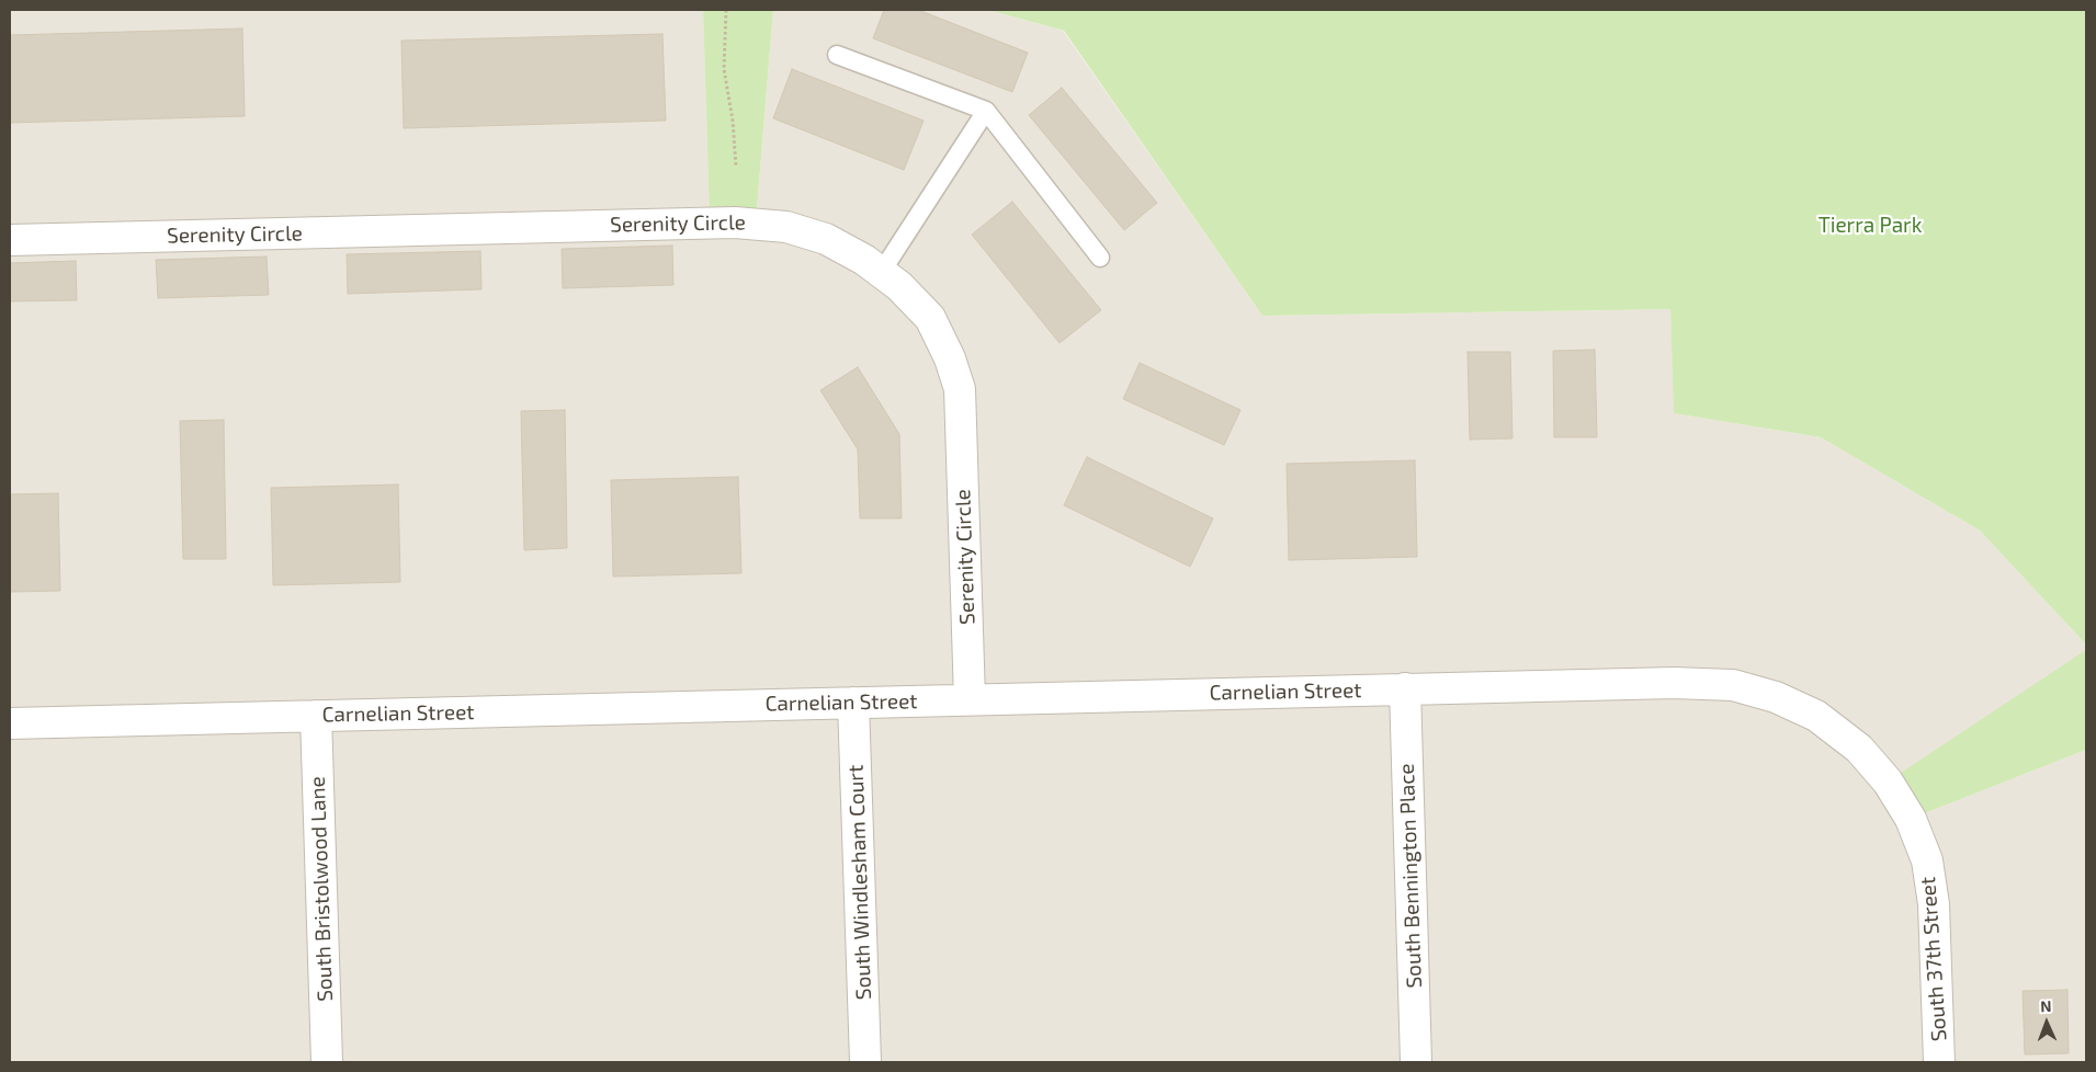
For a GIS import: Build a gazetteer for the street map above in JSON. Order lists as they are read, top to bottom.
{
  "streets": {
    "street": [
      "Serenity Circle",
      "Carnelian Street",
      "South Bennington Place",
      "South Windlesham Court",
      "South Bristolwood Lane",
      "South 37th Street"
    ]
  },
  "crossings": [
    ["Serenity Circle", "Carnelian Street"],
    ["Carnelian Street", "South Bennington Place"],
    ["Carnelian Street", "South Windlesham Court"],
    ["Carnelian Street", "South Bristolwood Lane"],
    ["Carnelian Street", "South 37th Street"]
  ],
  "parks": ["Tierra Park"],
  "north": "top"
}
